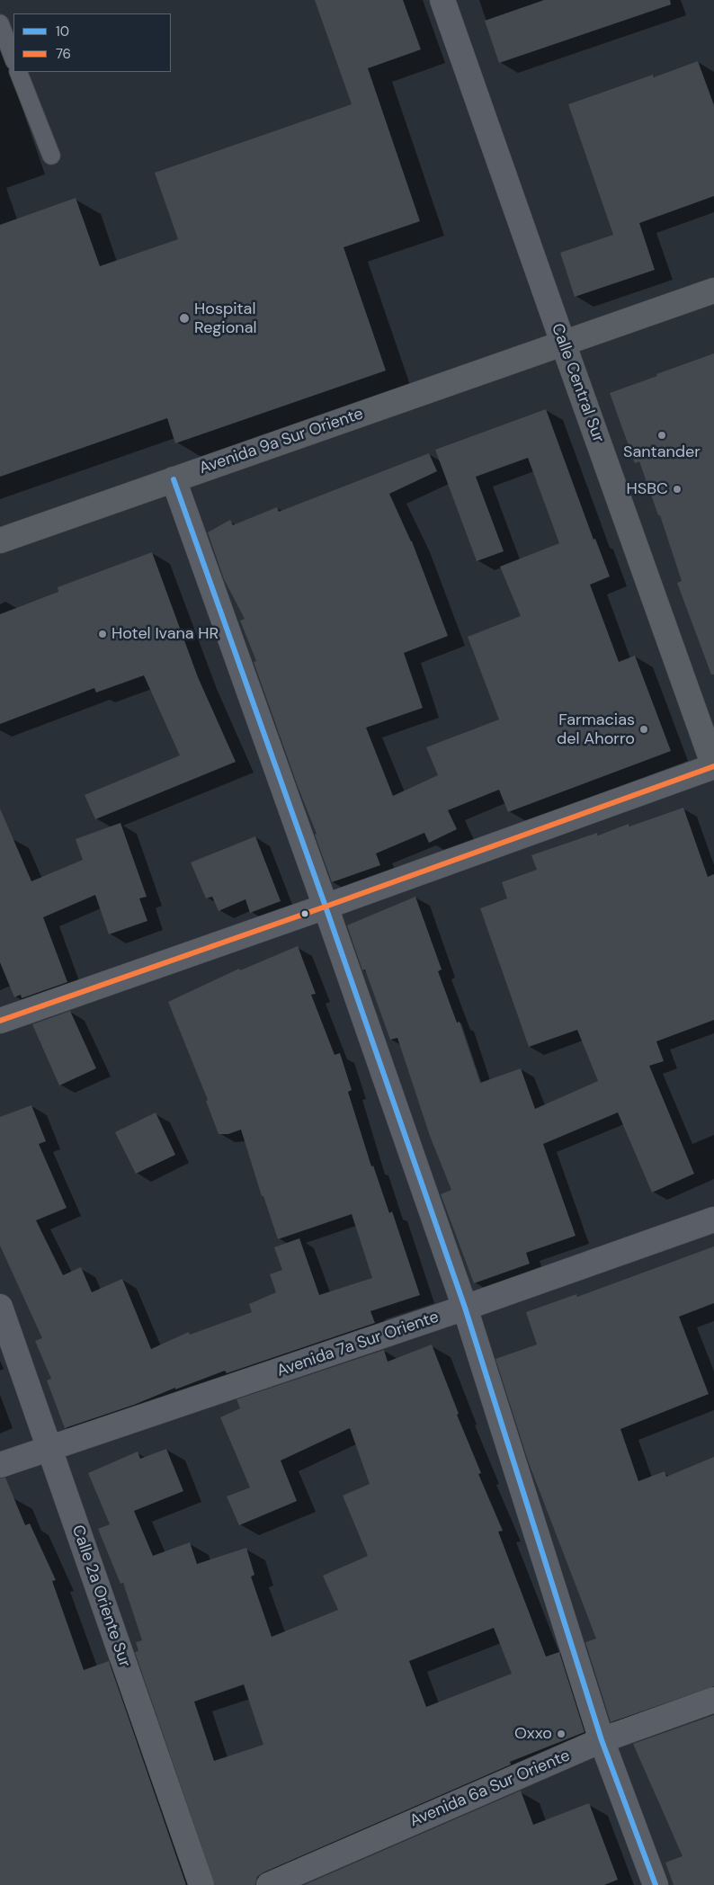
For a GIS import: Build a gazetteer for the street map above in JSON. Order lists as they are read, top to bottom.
{
  "streets": {
    "main road": ["Calle Central Sur", "Avenida 9a Sur Oriente"],
    "street": ["Avenida 7a Sur Oriente", "Calle 2a Oriente Sur", "Avenida 6a Sur Oriente"]
  },
  "crossings": [
    ["Calle Central Sur", "Avenida 9a Sur Oriente"],
    ["Avenida 7a Sur Oriente", "Calle 2a Oriente Sur"]
  ],
  "places": [
    "Hospital Regional",
    "Santander",
    "HSBC",
    "Hotel Ivana HR",
    "Farmacias del Ahorro",
    "Oxxo"
  ],
  "lines": ["transit line 10", "transit line 76"],
  "legend": ["10", "76"]
}
